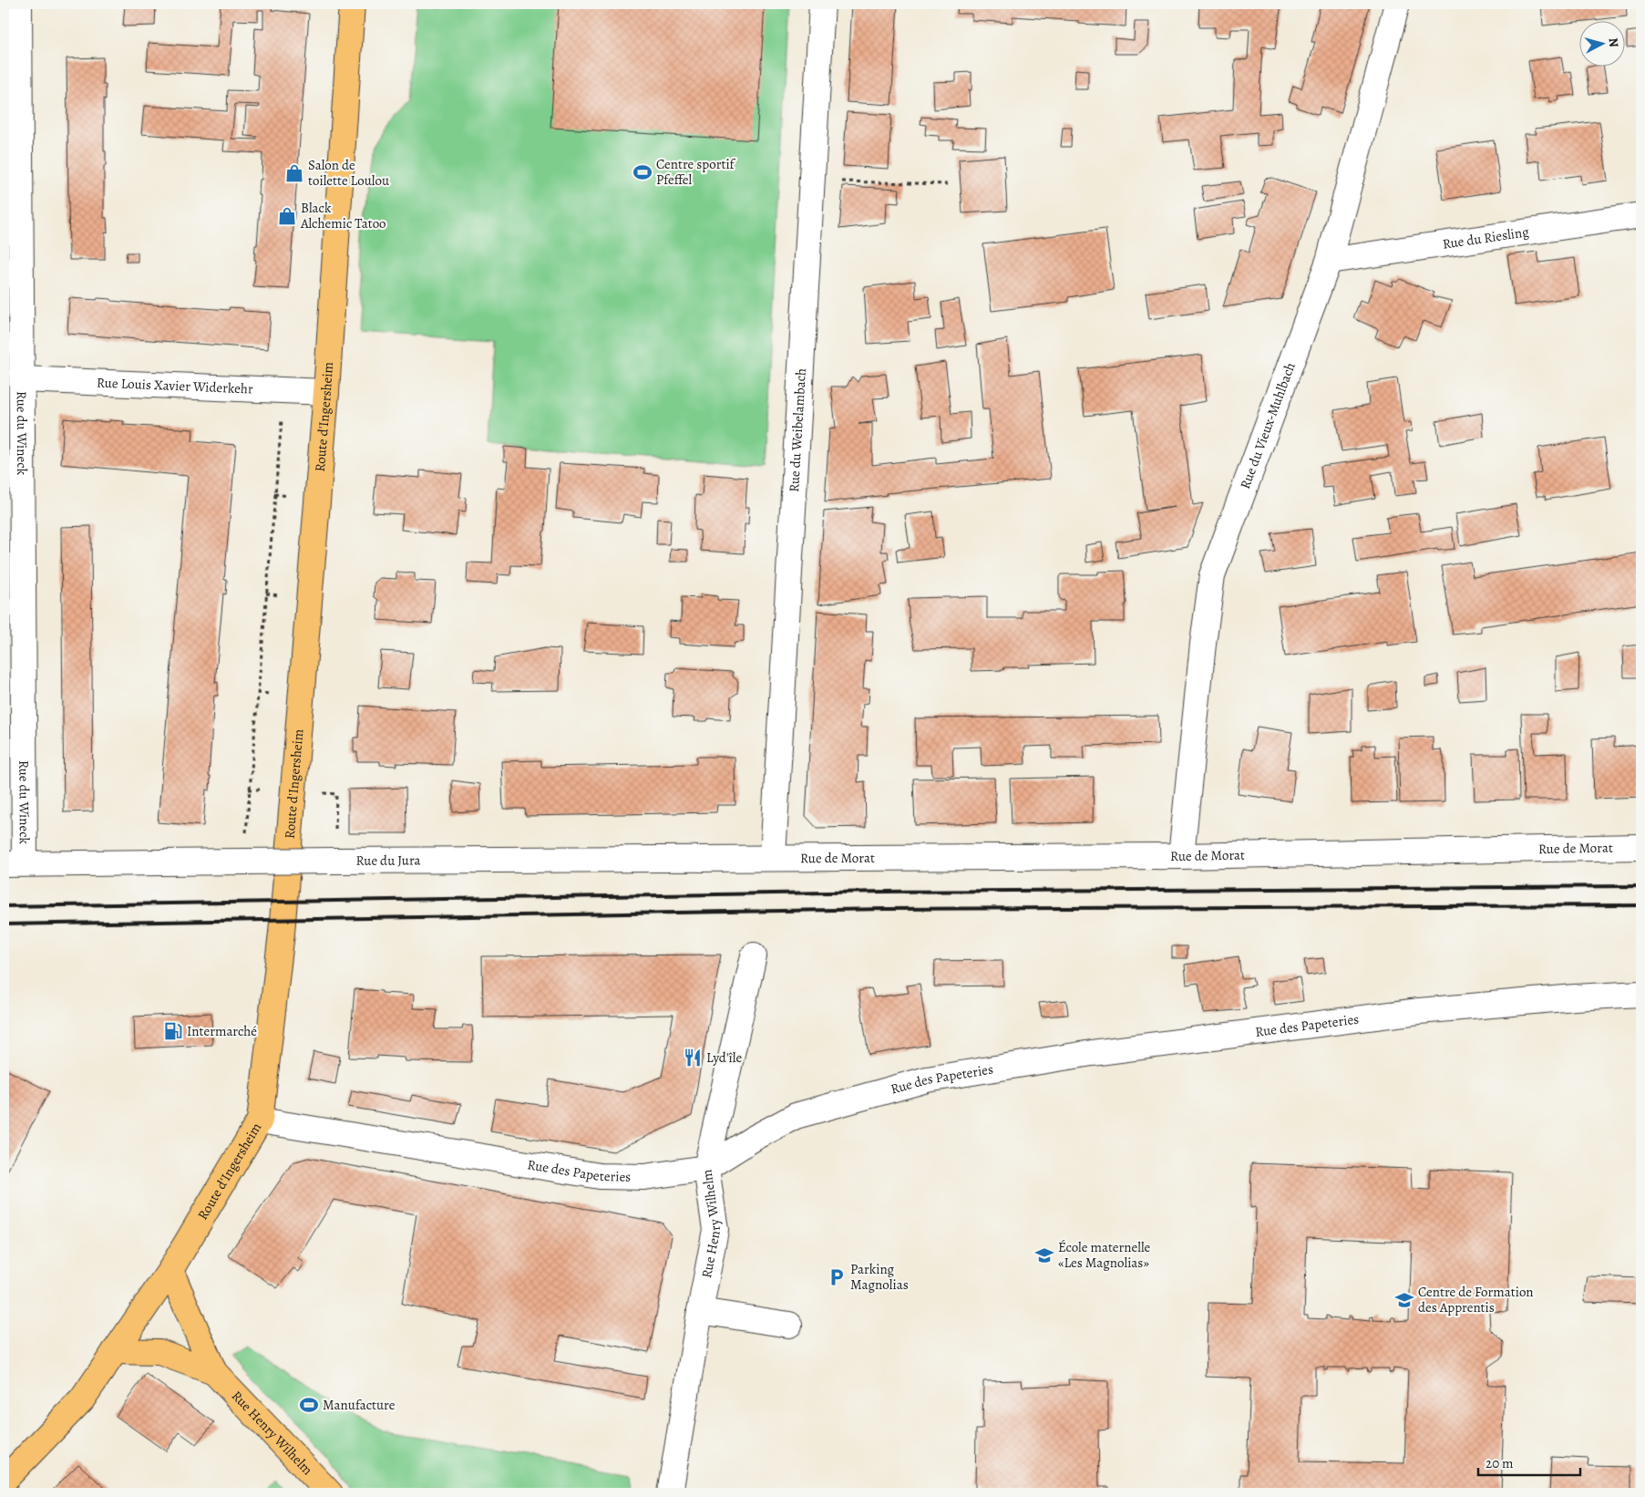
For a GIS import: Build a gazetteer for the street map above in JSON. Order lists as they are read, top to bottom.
{
  "streets": {
    "main road": ["Route d'Ingersheim", "Rue Henry Wilhelm"],
    "street": [
      "Rue du Riesling",
      "Rue Louis Xavier Widerkehr",
      "Rue du Vieux-Muhlbach",
      "Rue du Weibelambach",
      "Rue du Wineck",
      "Rue de Morat",
      "Rue du Jura",
      "Rue des Papeteries"
    ]
  },
  "crossings": [
    ["Rue du Riesling", "Rue du Vieux-Muhlbach"],
    ["Rue Louis Xavier Widerkehr", "Route d'Ingersheim"],
    ["Rue Louis Xavier Widerkehr", "Rue du Wineck"],
    ["Route d'Ingersheim", "Rue des Papeteries"],
    ["Route d'Ingersheim", "Rue Henry Wilhelm"],
    ["Rue du Vieux-Muhlbach", "Rue de Morat"],
    ["Rue du Weibelambach", "Rue de Morat"],
    ["Rue du Weibelambach", "Rue du Jura"],
    ["Rue du Wineck", "Rue du Jura"],
    ["Rue de Morat", "Rue du Jura"],
    ["Rue des Papeteries", "Rue Henry Wilhelm"]
  ],
  "places": {
    "sports": ["Centre sportif Pfeffel", "Manufacture"],
    "shop": ["Salon de toilette Loulou", "Black Alchemic Tatoo"],
    "fuel station": ["Intermarché"],
    "restaurant": ["Lyd'île"],
    "school or university": ["École maternelle «Les Magnolias»", "Centre de Formation des Apprentis"],
    "parking": ["Parking Magnolias"]
  },
  "scale_bar": "20 m",
  "north": "right"
}
